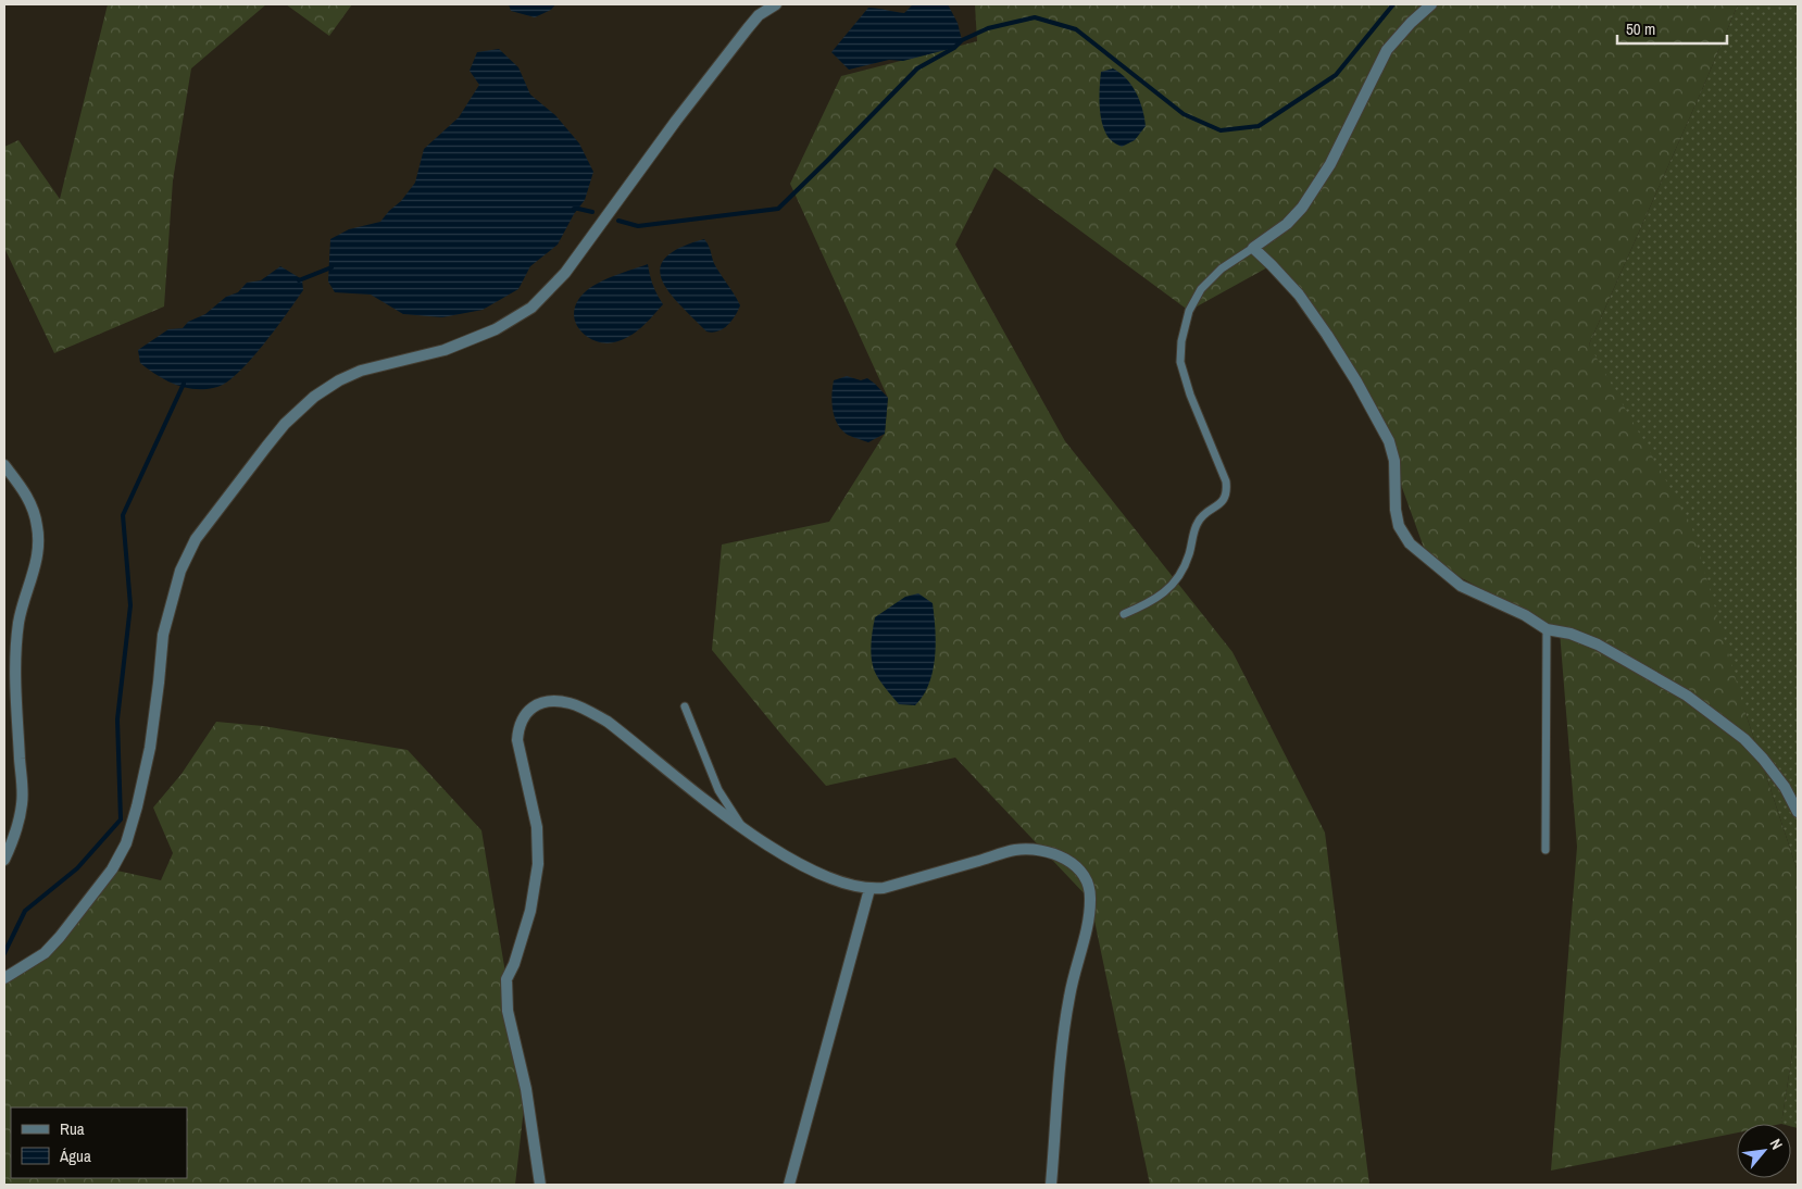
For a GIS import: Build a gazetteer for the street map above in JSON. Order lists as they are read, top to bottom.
{
  "legend": ["Rua", "Água"],
  "scale_bar": "50 m",
  "north": "top right"
}
